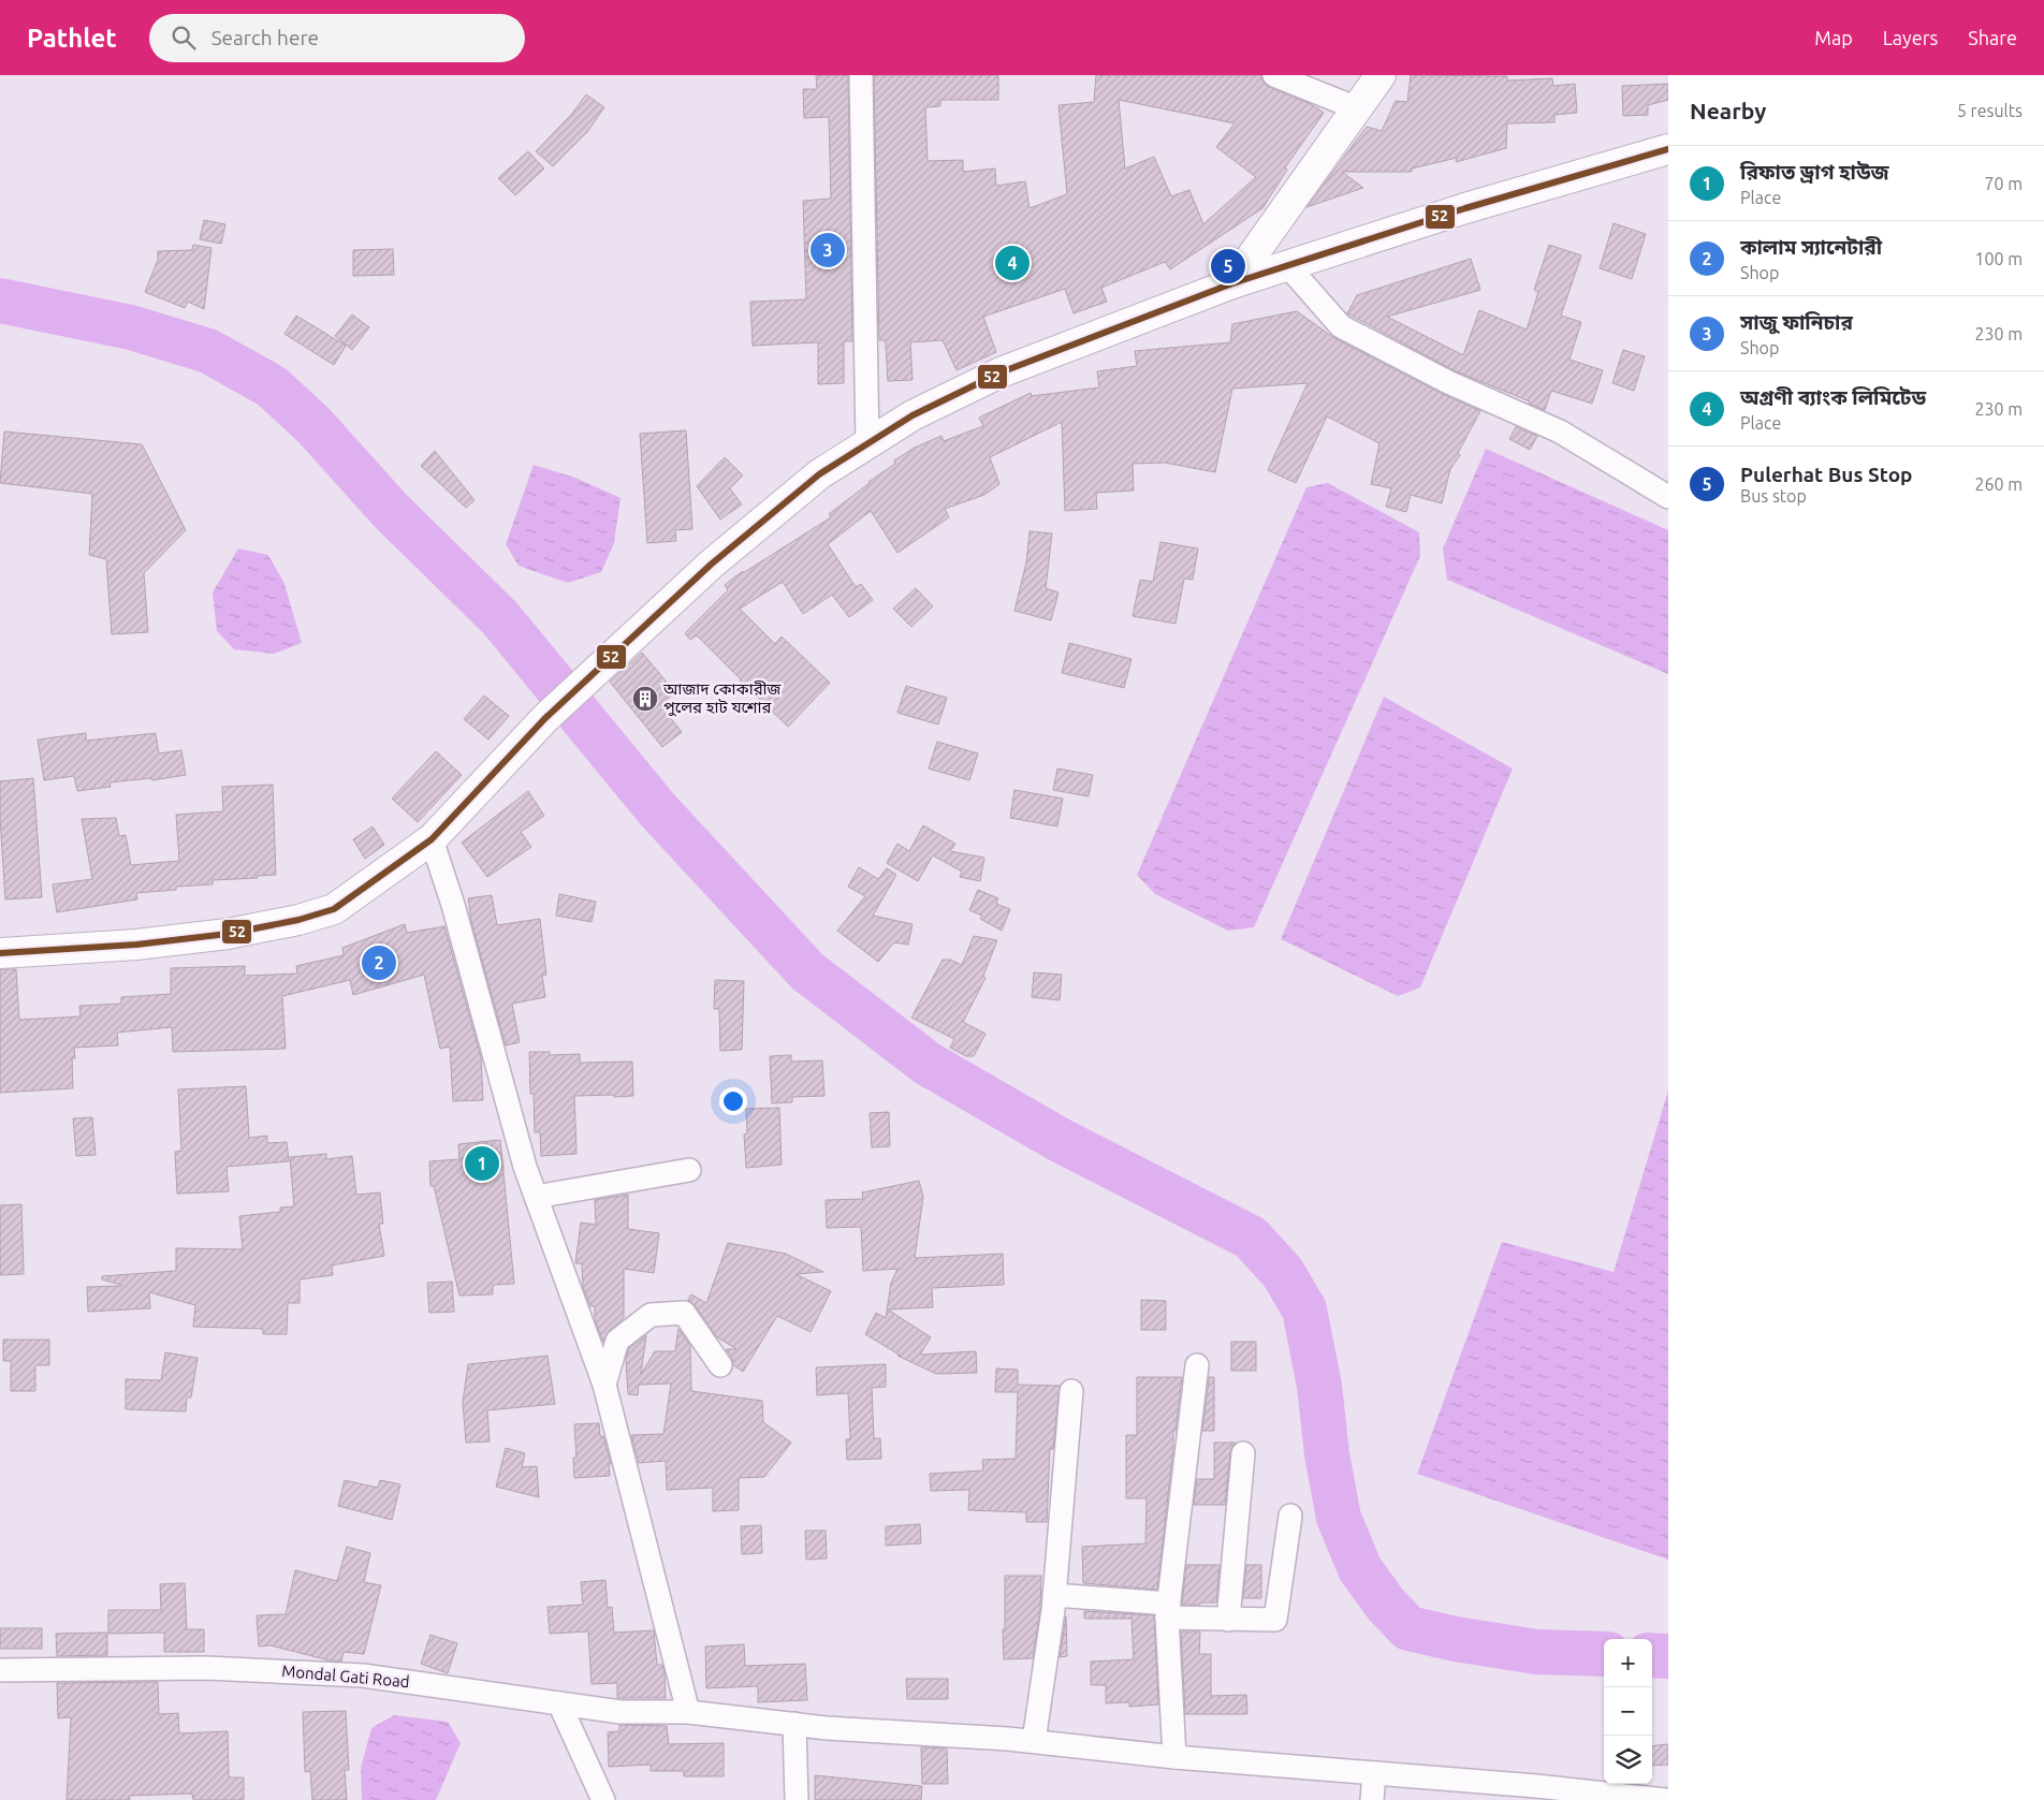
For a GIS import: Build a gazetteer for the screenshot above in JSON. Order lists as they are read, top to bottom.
{
  "streets": {
    "street": ["Mondal Gati Road"]
  },
  "places": {
    "building": ["আজাদ কোকারীজ পুলের হাট যশোর"]
  },
  "lines": ["transit line 52"],
  "page": {
    "header": "Pathlet",
    "search": "Search here",
    "nav": ["Map", "Layers", "Share"],
    "heading": ["Nearby", "5 results"],
    "list": [
      {
        "mark": "1",
        "name": "রিফাত ড্রাগ হাউজ",
        "note": "Place",
        "value": "70 m"
      },
      {
        "mark": "2",
        "name": "কালাম স্যানেটারী",
        "note": "Shop",
        "value": "100 m"
      },
      {
        "mark": "3",
        "name": "সাজু ফানিচার",
        "note": "Shop",
        "value": "230 m"
      },
      {
        "mark": "4",
        "name": "অগ্রণী ব্যাংক লিমিটেড",
        "note": "Place",
        "value": "230 m"
      },
      {
        "mark": "5",
        "name": "Pulerhat Bus Stop",
        "note": "Bus stop",
        "value": "260 m"
      }
    ],
    "pins": [
      "3",
      "4",
      "5",
      "2",
      "1"
    ],
    "map_buttons": ["+", "−"]
  }
}
